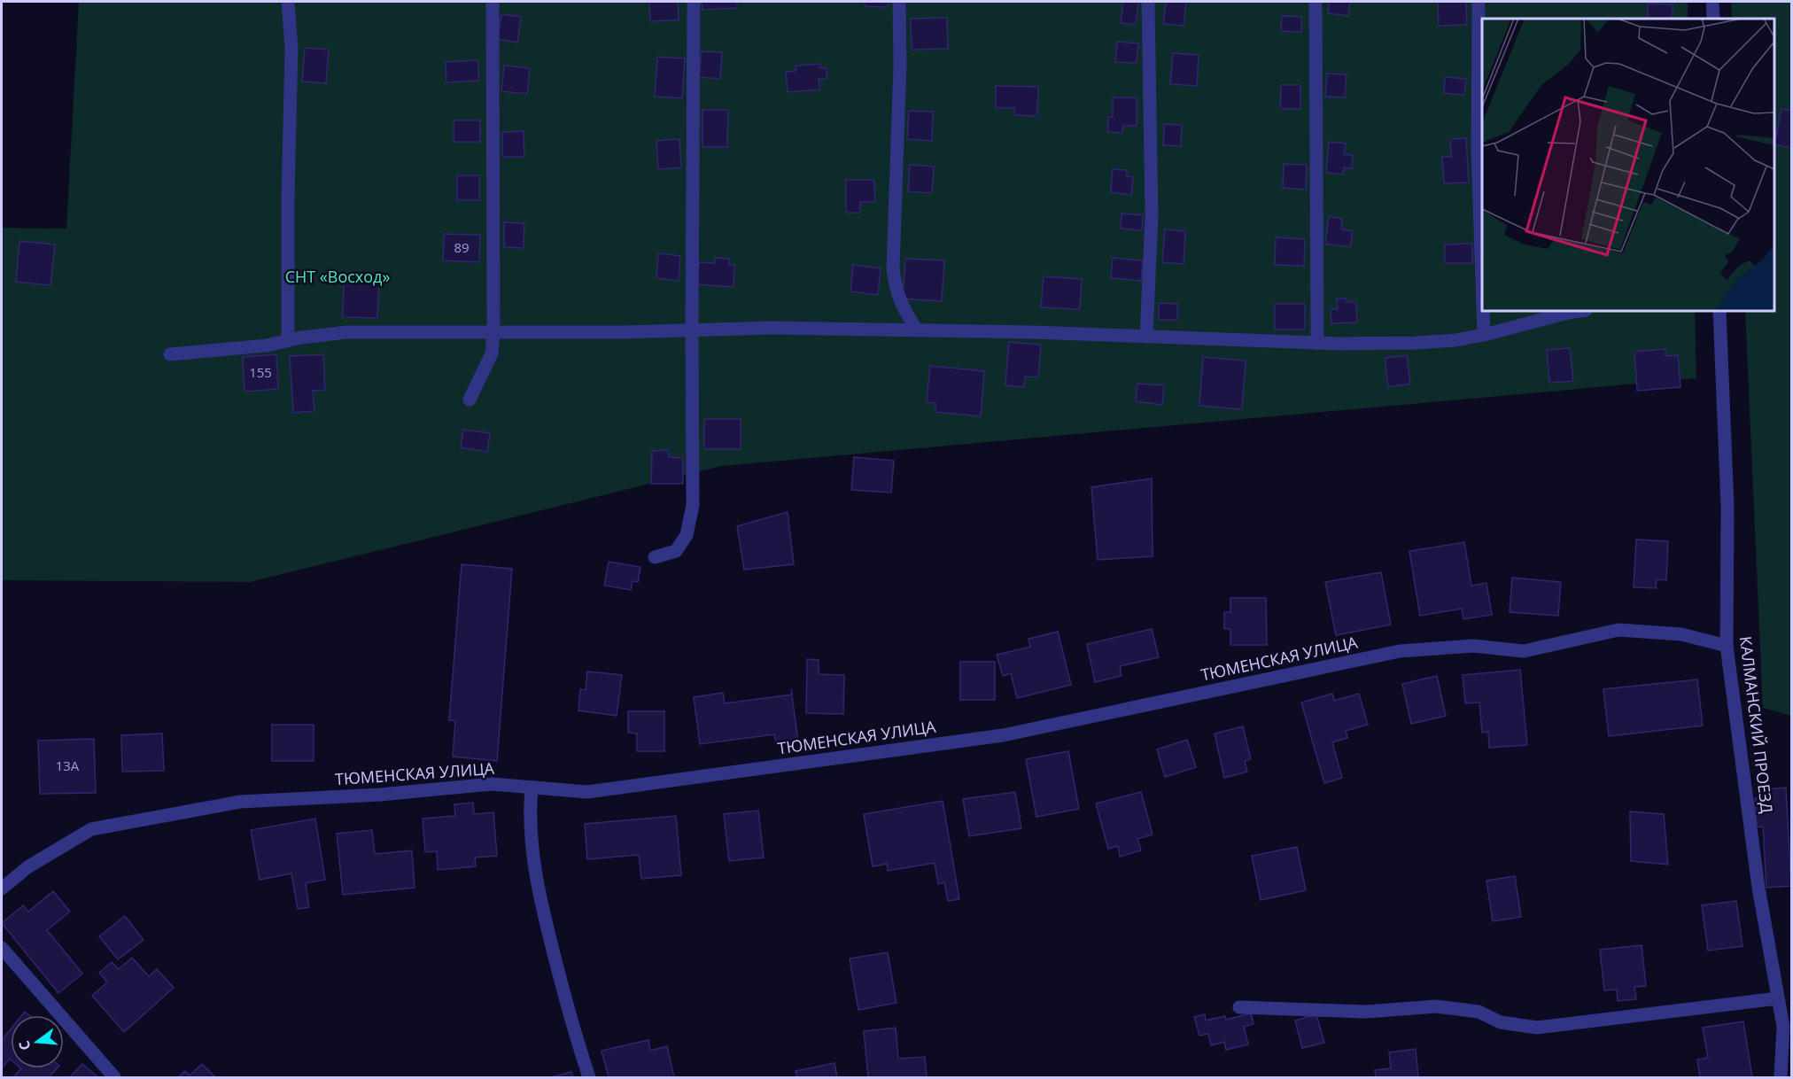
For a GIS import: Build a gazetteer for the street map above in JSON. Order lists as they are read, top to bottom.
{
  "streets": {
    "street": ["ТЮМЕНСКАЯ УЛИЦА", "КАЛМАНСКИЙ ПРОЕЗД"]
  },
  "crossings": [
    ["ТЮМЕНСКАЯ УЛИЦА", "КАЛМАНСКИЙ ПРОЕЗД"]
  ],
  "parks": ["СНТ «Восход»"],
  "house_numbers": ["89", "155", "13А"],
  "north": "left"
}
